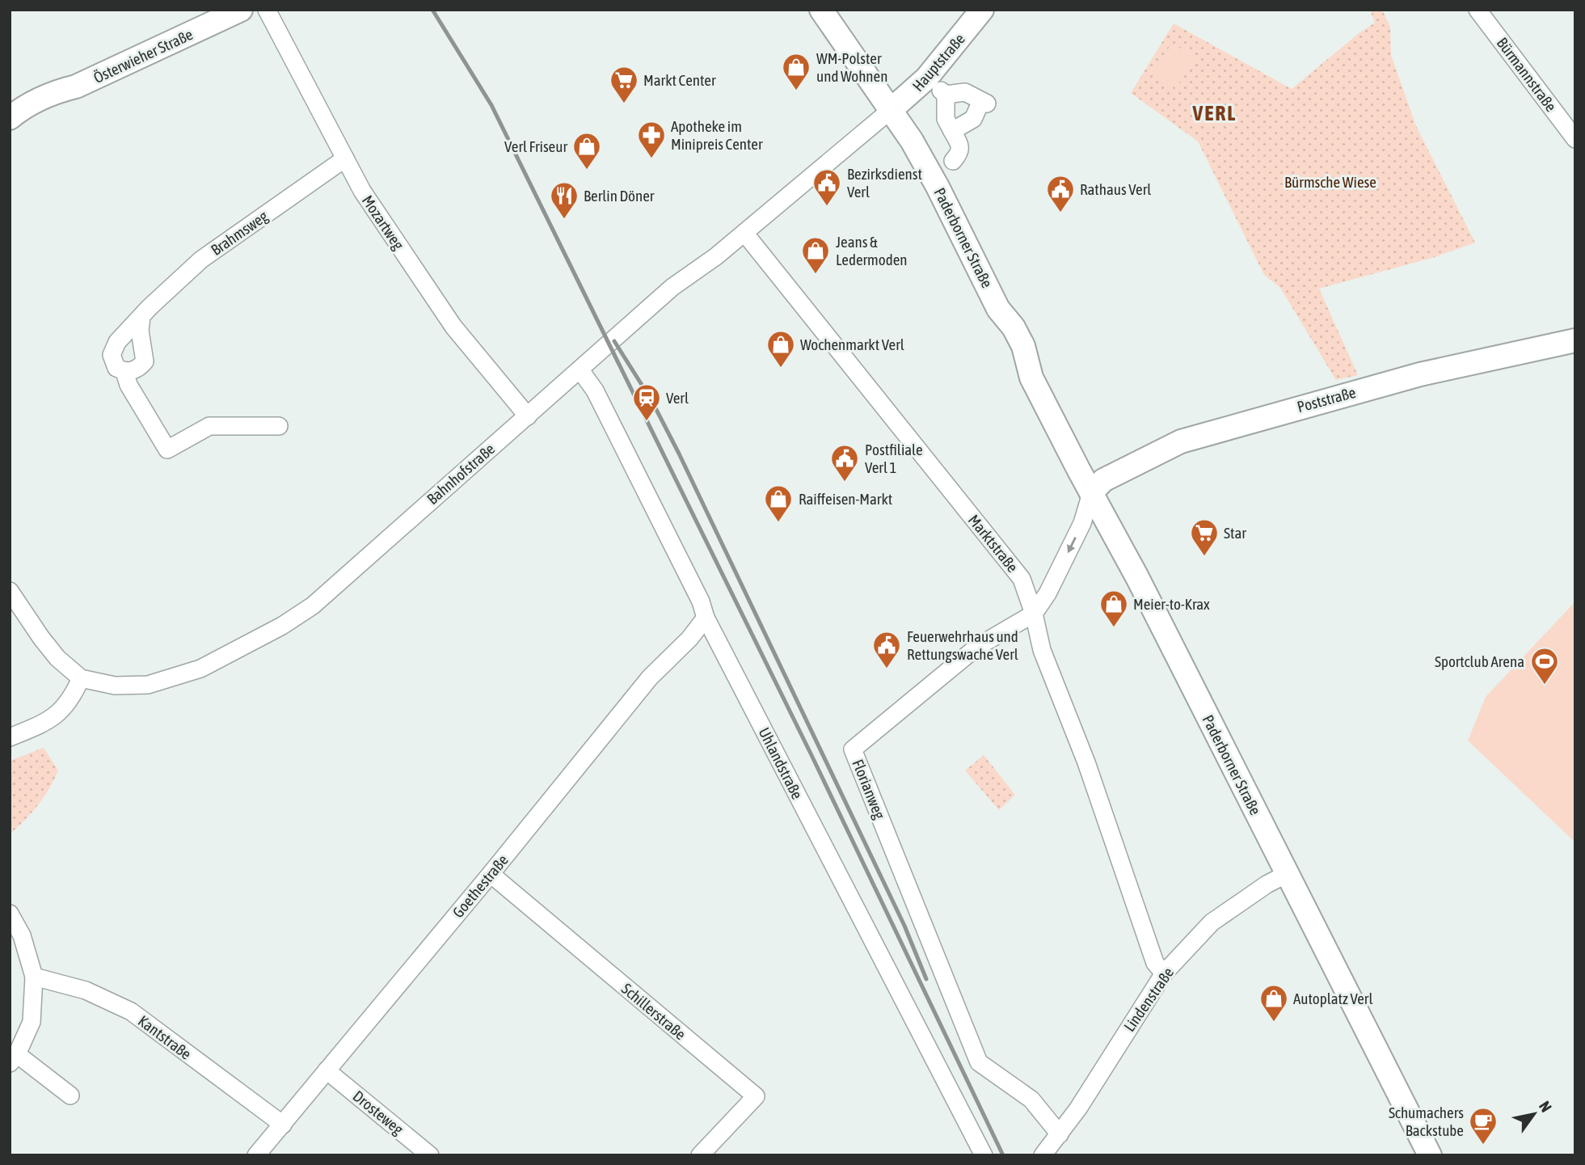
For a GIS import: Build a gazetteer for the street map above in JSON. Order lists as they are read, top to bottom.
{
  "streets": {
    "main road": [
      "Österwieher Straße",
      "Hauptstraße",
      "Paderborner Straße",
      "Poststraße"
    ],
    "street": [
      "Bürmannstraße",
      "Mozartweg",
      "Brahmsweg",
      "Bahnhofstraße",
      "Marktstraße",
      "Uhlandstraße",
      "Florianweg",
      "Goethestraße",
      "Lindenstraße",
      "Schillerstraße",
      "Kantstraße",
      "Drosteweg"
    ]
  },
  "crossings": [
    ["Hauptstraße", "Paderborner Straße"],
    ["Hauptstraße", "Bahnhofstraße"],
    ["Mozartweg", "Brahmsweg"],
    ["Mozartweg", "Bahnhofstraße"],
    ["Paderborner Straße", "Poststraße"],
    ["Paderborner Straße", "Bahnhofstraße"],
    ["Paderborner Straße", "Florianweg"],
    ["Paderborner Straße", "Lindenstraße"],
    ["Poststraße", "Florianweg"],
    ["Bahnhofstraße", "Marktstraße"],
    ["Bahnhofstraße", "Uhlandstraße"],
    ["Marktstraße", "Florianweg"],
    ["Marktstraße", "Lindenstraße"],
    ["Uhlandstraße", "Goethestraße"],
    ["Florianweg", "Lindenstraße"],
    ["Goethestraße", "Schillerstraße"],
    ["Goethestraße", "Kantstraße"],
    ["Goethestraße", "Drosteweg"]
  ],
  "districts": ["VERL"],
  "parks": ["Bürmsche Wiese"],
  "places": {
    "shop": [
      "WM-Polster und Wohnen",
      "Verl Friseur",
      "Jeans & Ledermoden",
      "Wochenmarkt Verl",
      "Raiffeisen-Markt",
      "Meier-to-Krax",
      "Autoplatz Verl"
    ],
    "supermarket": ["Markt Center", "Star"],
    "pharmacy": ["Apotheke im Minipreis Center"],
    "public building": [
      "Bezirksdienst Verl",
      "Rathaus Verl",
      "Postfiliale Verl 1",
      "Feuerwehrhaus und Rettungswache Verl"
    ],
    "restaurant": ["Berlin Döner"],
    "station": ["Verl"],
    "sports": ["Sportclub Arena"],
    "cafe": ["Schumachers Backstube"]
  },
  "north": "top right"
}
